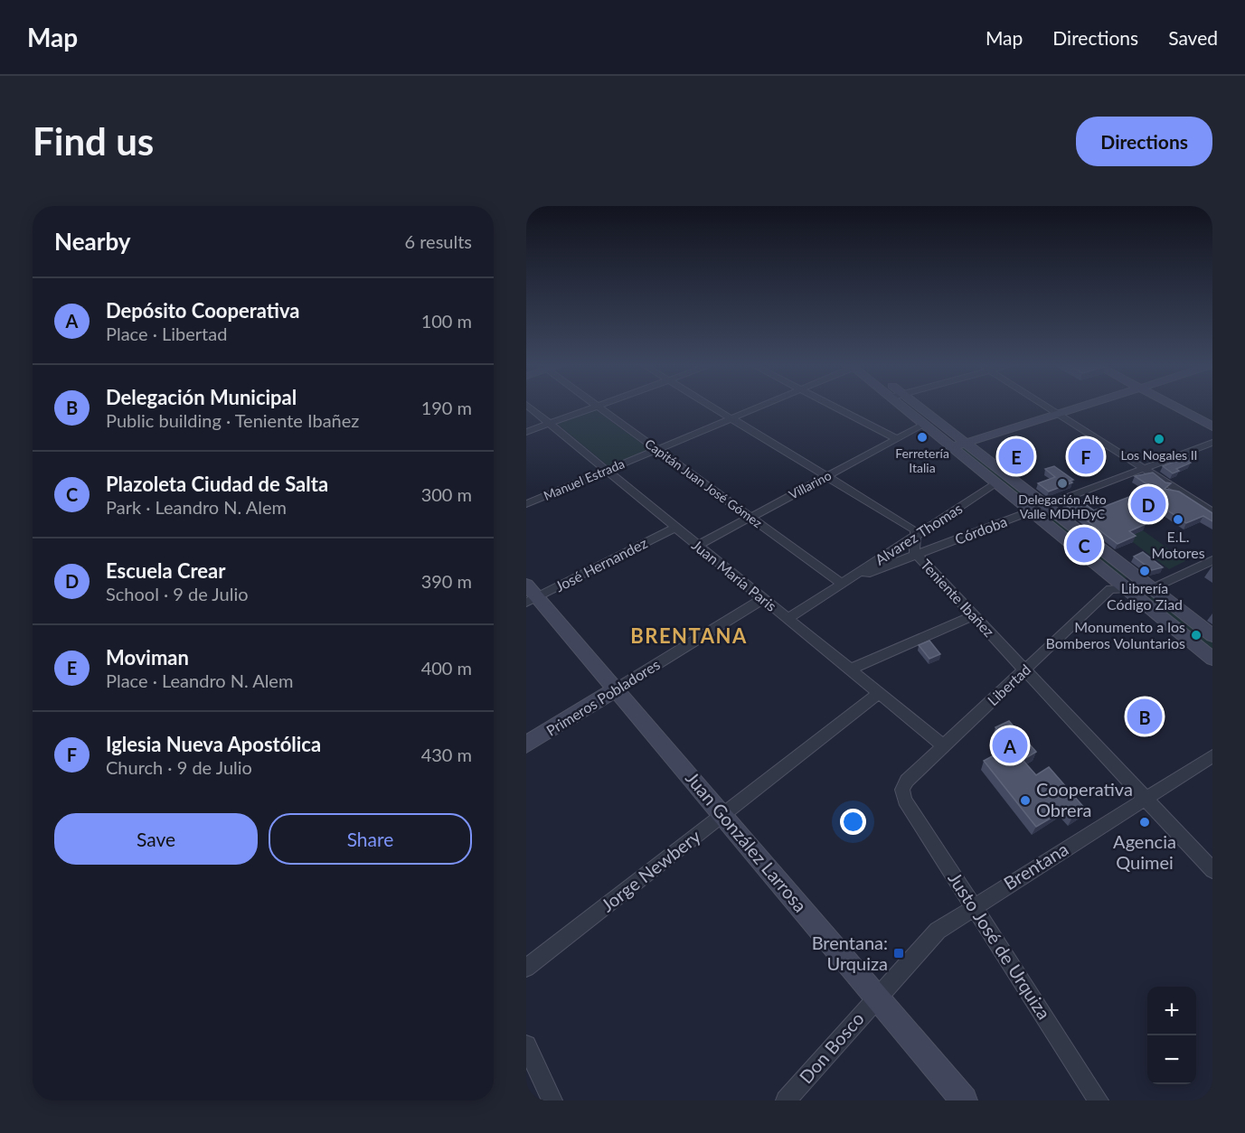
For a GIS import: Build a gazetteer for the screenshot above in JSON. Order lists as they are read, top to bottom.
{
  "streets": {
    "main road": ["Primeros Pobladores", "Juan González Larrosa"],
    "street": [
      "Manuel Estrada",
      "Capitán Juan José Gómez",
      "Villarino",
      "Córdoba",
      "Alvarez Thomas",
      "José Hernandez",
      "Juan María Paris",
      "Teniente Ibañez",
      "Libertad",
      "Brentana",
      "Jorge Newbery",
      "Justo José de Urquiza",
      "Don Bosco"
    ]
  },
  "crossings": [
    ["Manuel Estrada", "Capitán Juan José Gómez"],
    ["Manuel Estrada", "Juan María Paris"],
    ["Capitán Juan José Gómez", "Villarino"],
    ["Capitán Juan José Gómez", "Córdoba"],
    ["Capitán Juan José Gómez", "Alvarez Thomas"],
    ["Villarino", "Juan María Paris"],
    ["Córdoba", "Alvarez Thomas"],
    ["Córdoba", "Juan María Paris"],
    ["Córdoba", "Teniente Ibañez"],
    ["Alvarez Thomas", "Teniente Ibañez"],
    ["José Hernandez", "Juan María Paris"],
    ["José Hernandez", "Juan González Larrosa"],
    ["Juan María Paris", "Libertad"],
    ["Juan María Paris", "Primeros Pobladores"],
    ["Juan María Paris", "Jorge Newbery"],
    ["Teniente Ibañez", "Libertad"],
    ["Teniente Ibañez", "Brentana"],
    ["Libertad", "Justo José de Urquiza"],
    ["Primeros Pobladores", "Juan González Larrosa"],
    ["Juan González Larrosa", "Brentana"],
    ["Juan González Larrosa", "Jorge Newbery"],
    ["Juan González Larrosa", "Don Bosco"],
    ["Brentana", "Justo José de Urquiza"],
    ["Brentana", "Don Bosco"]
  ],
  "districts": ["BRENTANA"],
  "places": {
    "other": [
      "Ferretería Italia",
      "Los Nogales II",
      "Delegación Alto Valle MDHDyC",
      "E.L. Motores",
      "Librería Código Ziad",
      "Monumento a los Bomberos Voluntarios",
      "Cooperativa Obrera",
      "Agencia Quimei"
    ],
    "transit": ["Brentana: Urquiza"]
  },
  "page": {
    "header": "Map",
    "nav": ["Map", "Directions", "Saved"],
    "buttons": [
      "Directions",
      ["Save", "Share"]
    ],
    "title": "Find us",
    "heading": ["Nearby", "6 results"],
    "list": [
      {
        "mark": "A",
        "name": "Depósito Cooperativa",
        "note": "Place · Libertad",
        "value": "100 m"
      },
      {
        "mark": "B",
        "name": "Delegación Municipal",
        "note": "Public building · Teniente Ibañez",
        "value": "190 m"
      },
      {
        "mark": "C",
        "name": "Plazoleta Ciudad de Salta",
        "note": "Park · Leandro N. Alem",
        "value": "300 m"
      },
      {
        "mark": "D",
        "name": "Escuela Crear",
        "note": "School · 9 de Julio",
        "value": "390 m"
      },
      {
        "mark": "E",
        "name": "Moviman",
        "note": "Place · Leandro N. Alem",
        "value": "400 m"
      },
      {
        "mark": "F",
        "name": "Iglesia Nueva Apostólica",
        "note": "Church · 9 de Julio",
        "value": "430 m"
      }
    ],
    "pins": [
      "E",
      "F",
      "D",
      "C",
      "B",
      "A"
    ],
    "map_buttons": ["+", "−"]
  }
}
